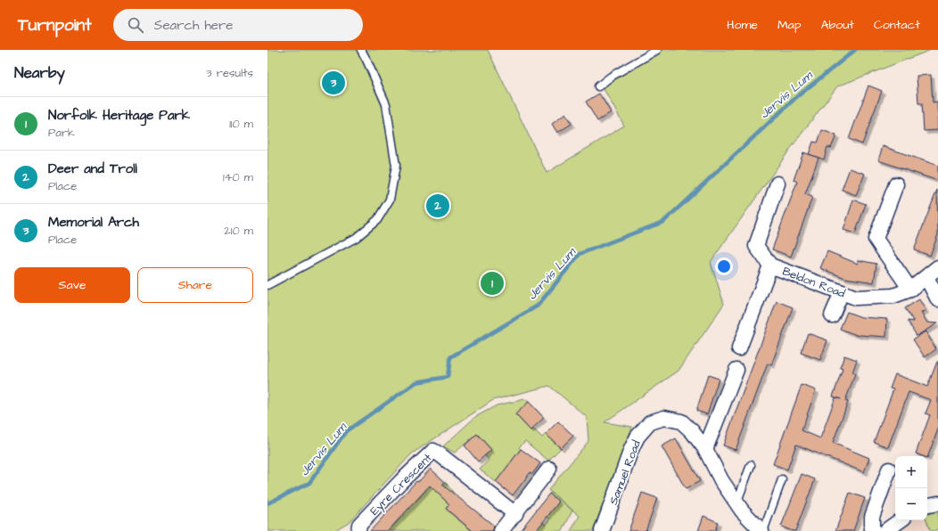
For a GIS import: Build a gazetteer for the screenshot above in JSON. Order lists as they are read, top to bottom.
{
  "streets": {
    "street": ["Beldon Road", "Samuel Road", "Eyre Crescent"]
  },
  "water": ["Jervis Lum"],
  "page": {
    "header": "Turnpoint",
    "search": "Search here",
    "nav": [
      "Home",
      "Map",
      "About",
      "Contact"
    ],
    "heading": ["Nearby", "3 results"],
    "pins": ["3", "2", "1"],
    "list": [
      {
        "mark": "1",
        "name": "Norfolk Heritage Park",
        "note": "Park",
        "value": "110 m"
      },
      {
        "mark": "2",
        "name": "Deer and Troll",
        "note": "Place",
        "value": "140 m"
      },
      {
        "mark": "3",
        "name": "Memorial Arch",
        "note": "Place",
        "value": "210 m"
      }
    ],
    "buttons": ["Save", "Share"],
    "map_buttons": ["+", "−"]
  }
}
